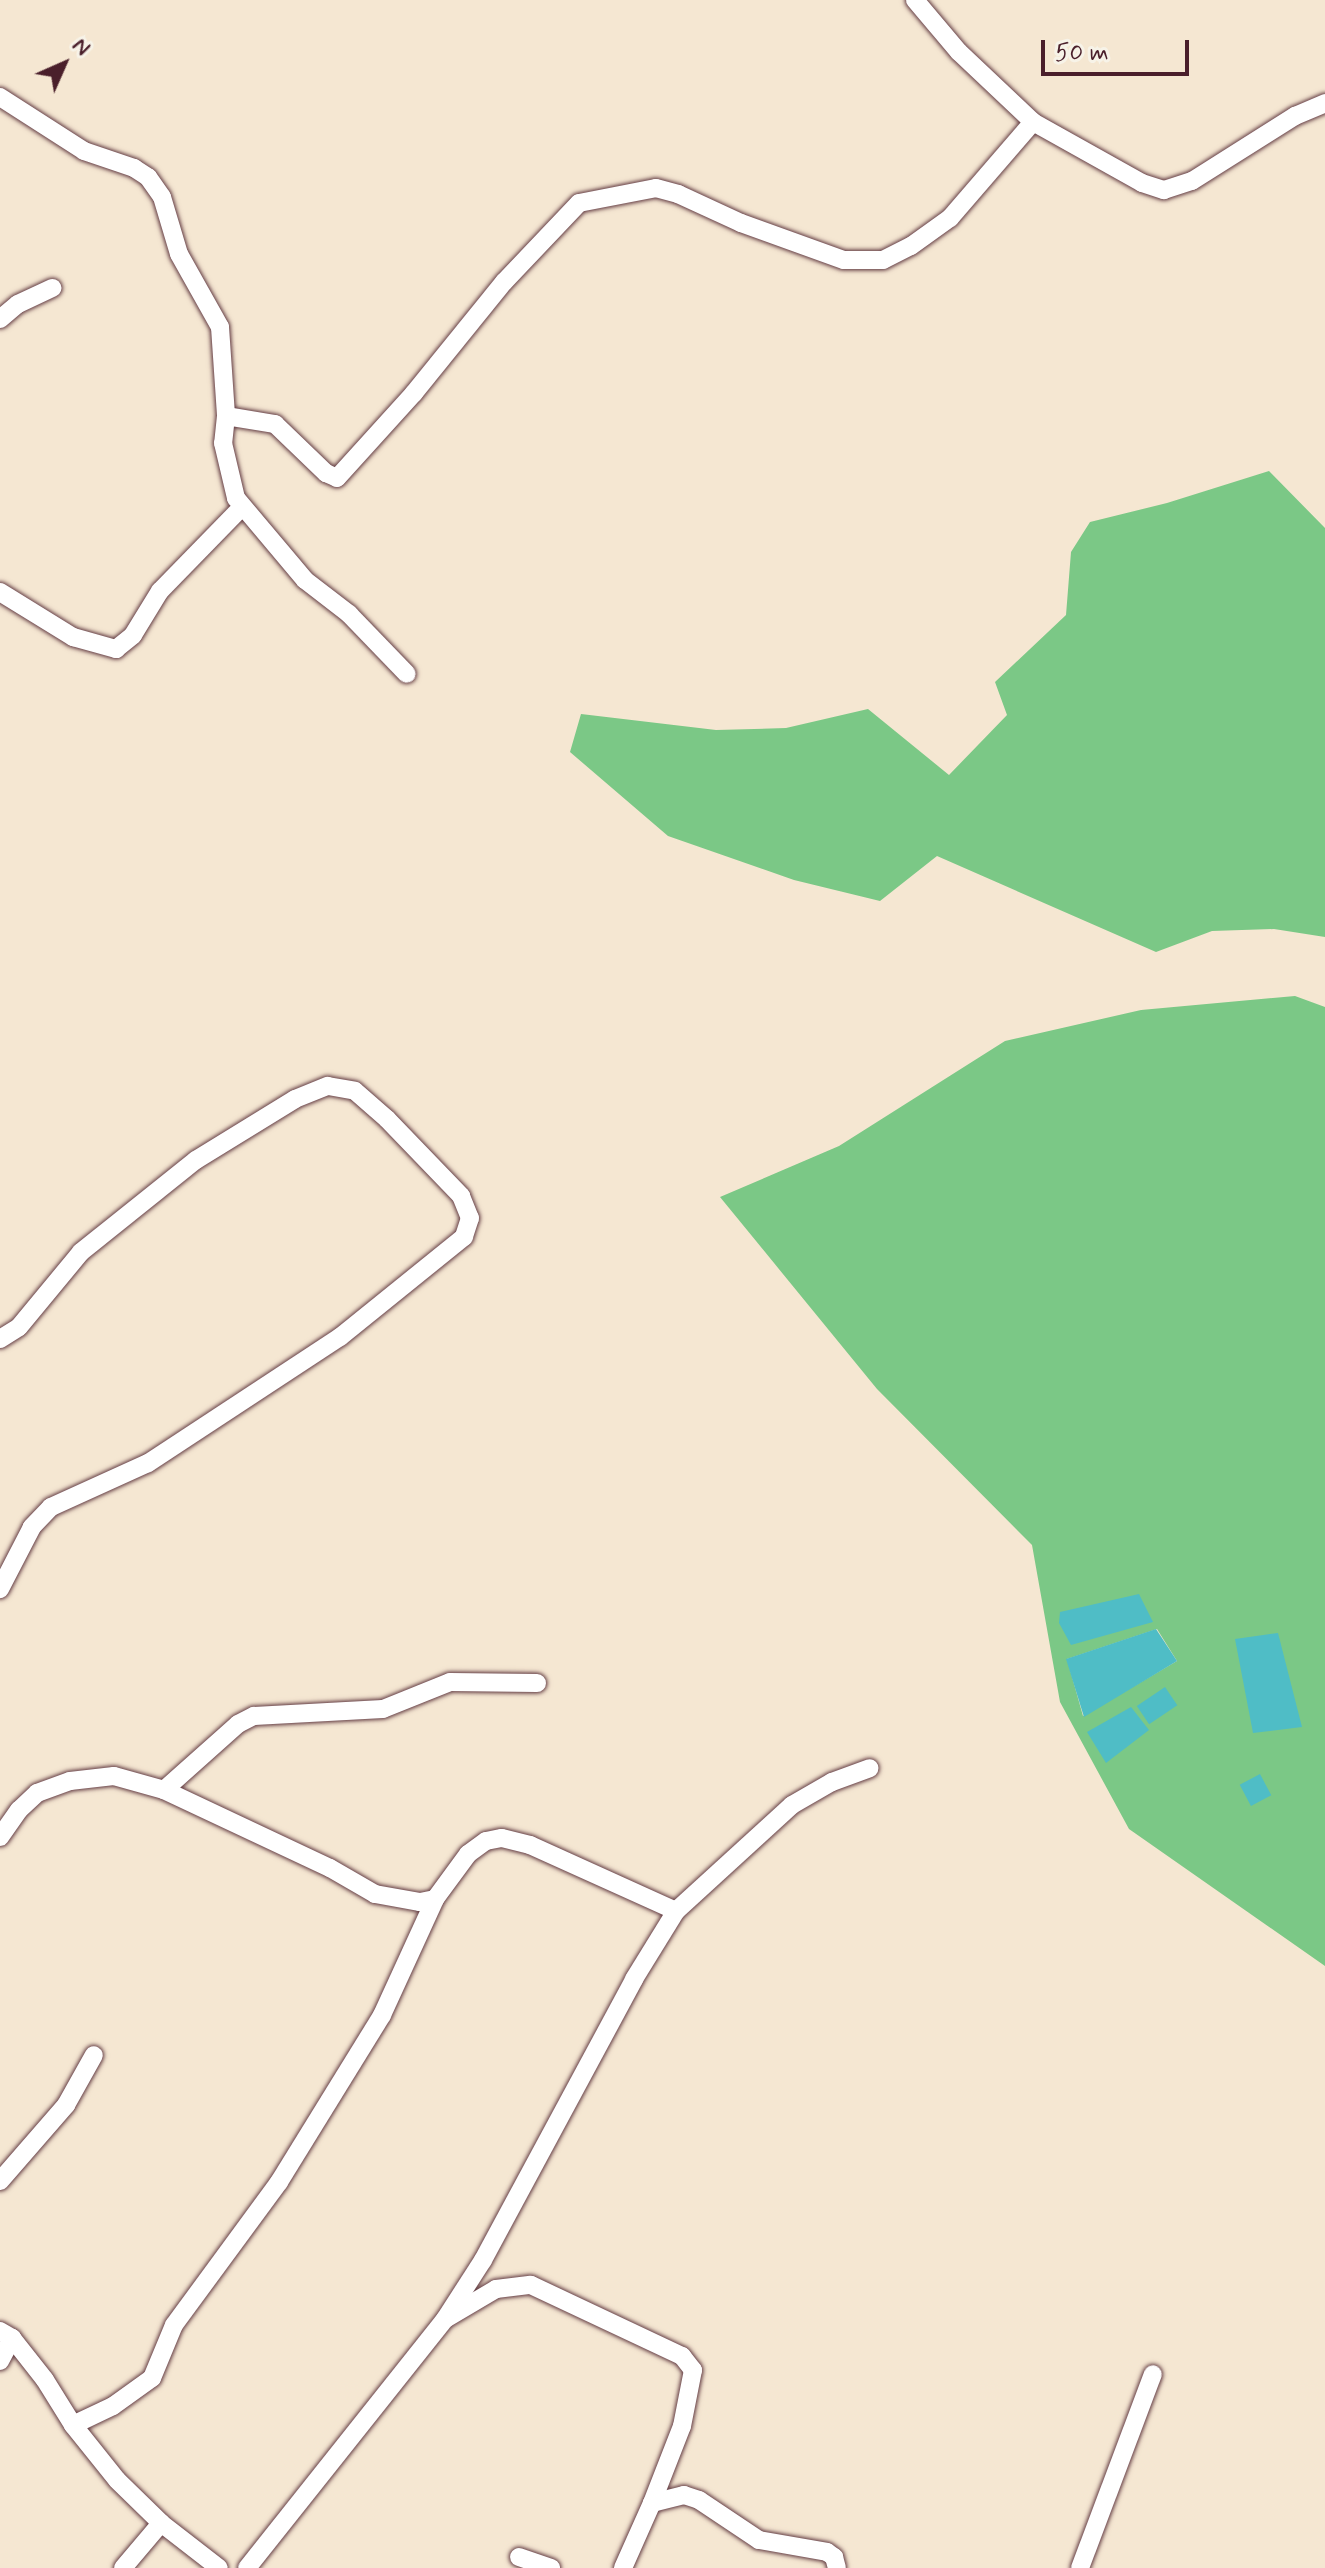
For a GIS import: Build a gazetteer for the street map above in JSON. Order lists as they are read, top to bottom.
{
  "scale_bar": "50 m",
  "north": "top right"
}
